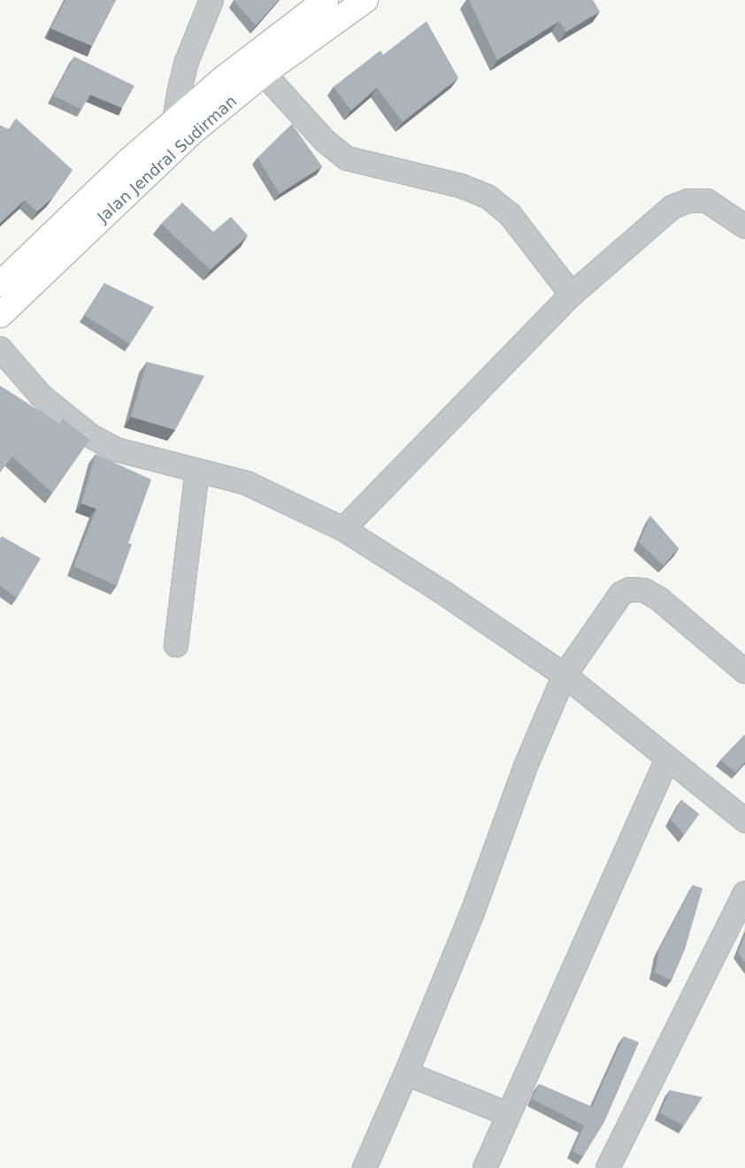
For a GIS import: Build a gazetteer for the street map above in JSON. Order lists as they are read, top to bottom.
{
  "streets": {
    "highway": ["Jalan Jendral Sudirman"]
  }
}
